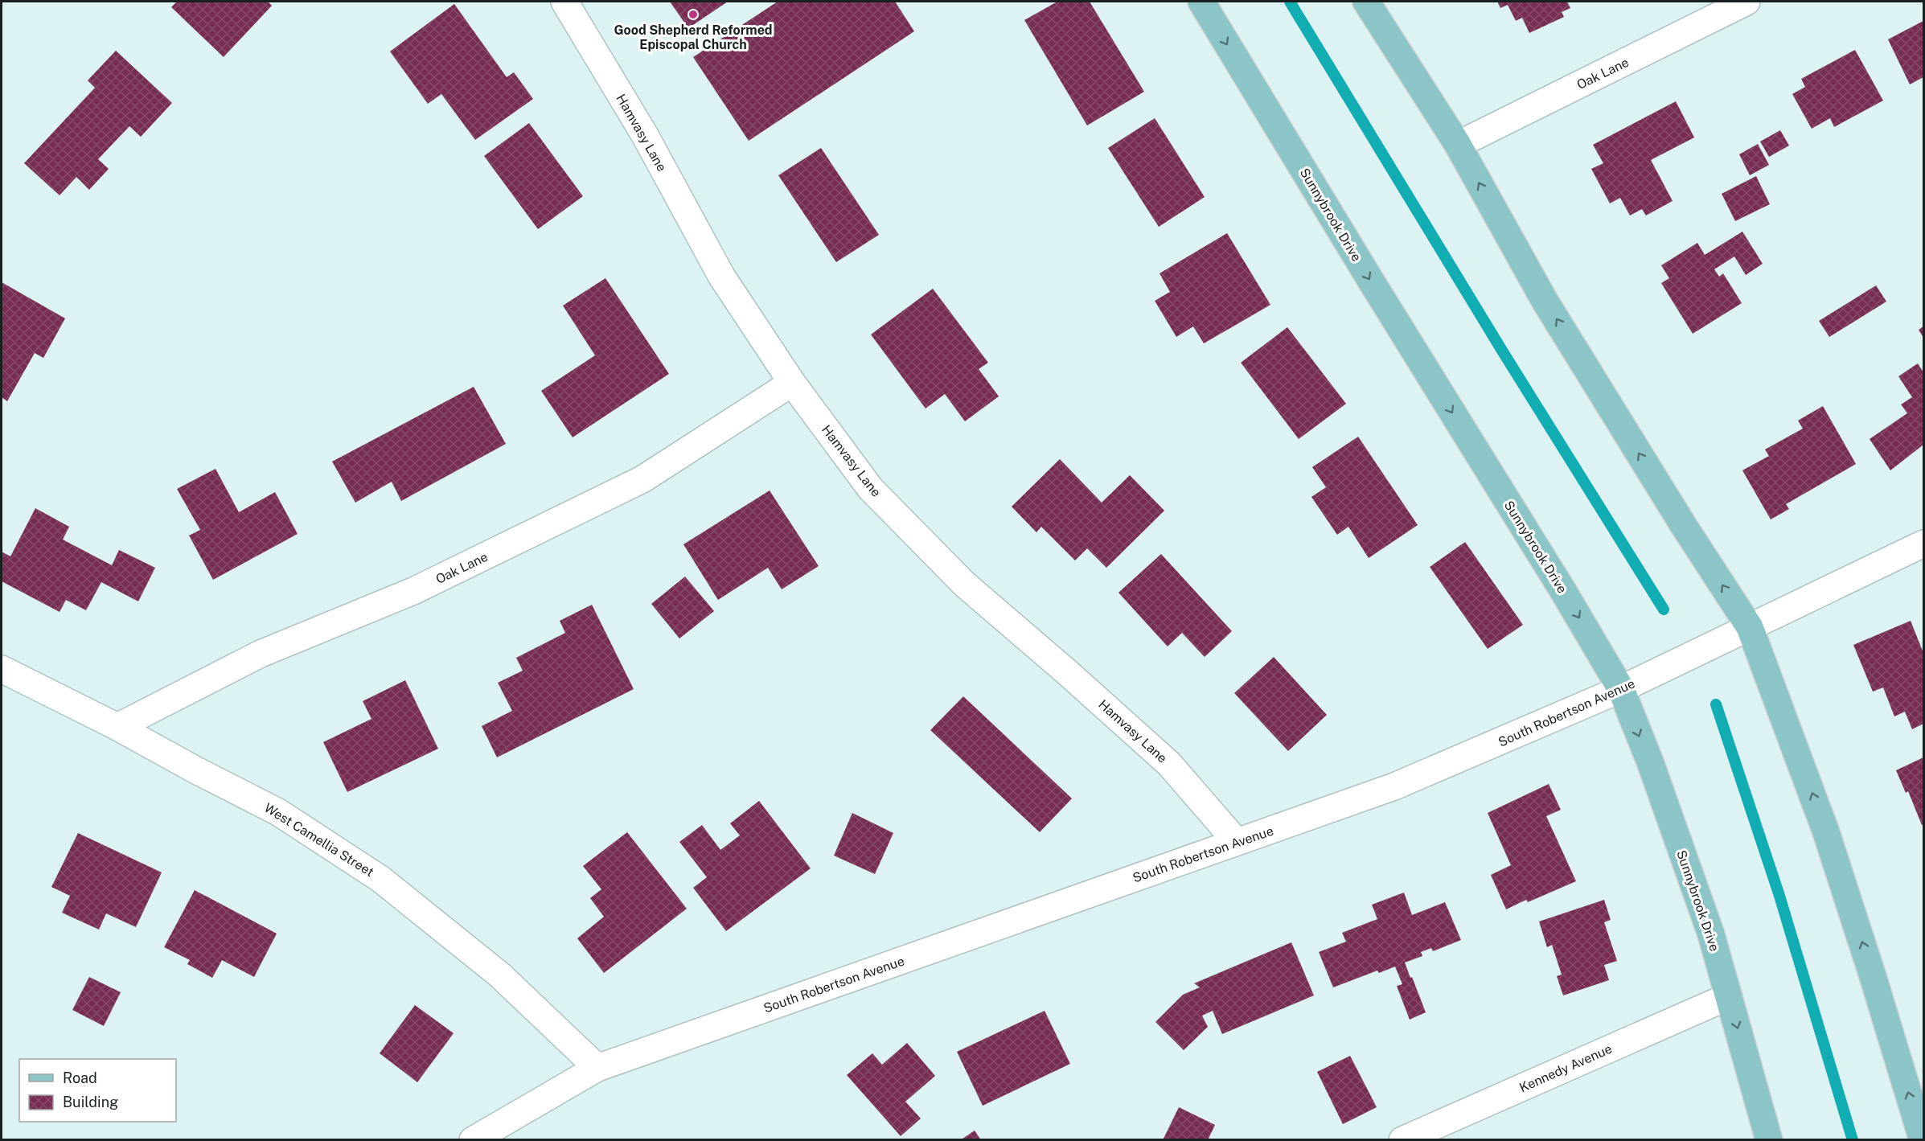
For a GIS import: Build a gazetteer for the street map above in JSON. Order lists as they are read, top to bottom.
{
  "streets": {
    "main road": ["Sunnybrook Drive"],
    "street": [
      "Oak Lane",
      "Hamvasy Lane",
      "South Robertson Avenue",
      "West Camellia Street",
      "Kennedy Avenue"
    ]
  },
  "crossings": [
    ["Oak Lane", "Hamvasy Lane"],
    ["Oak Lane", "West Camellia Street"],
    ["Hamvasy Lane", "South Robertson Avenue"],
    ["Sunnybrook Drive", "South Robertson Avenue"],
    ["Sunnybrook Drive", "Kennedy Avenue"],
    ["South Robertson Avenue", "West Camellia Street"]
  ],
  "places": ["Good Shepherd Reformed Episcopal Church"],
  "legend": ["Road", "Building"]
}
